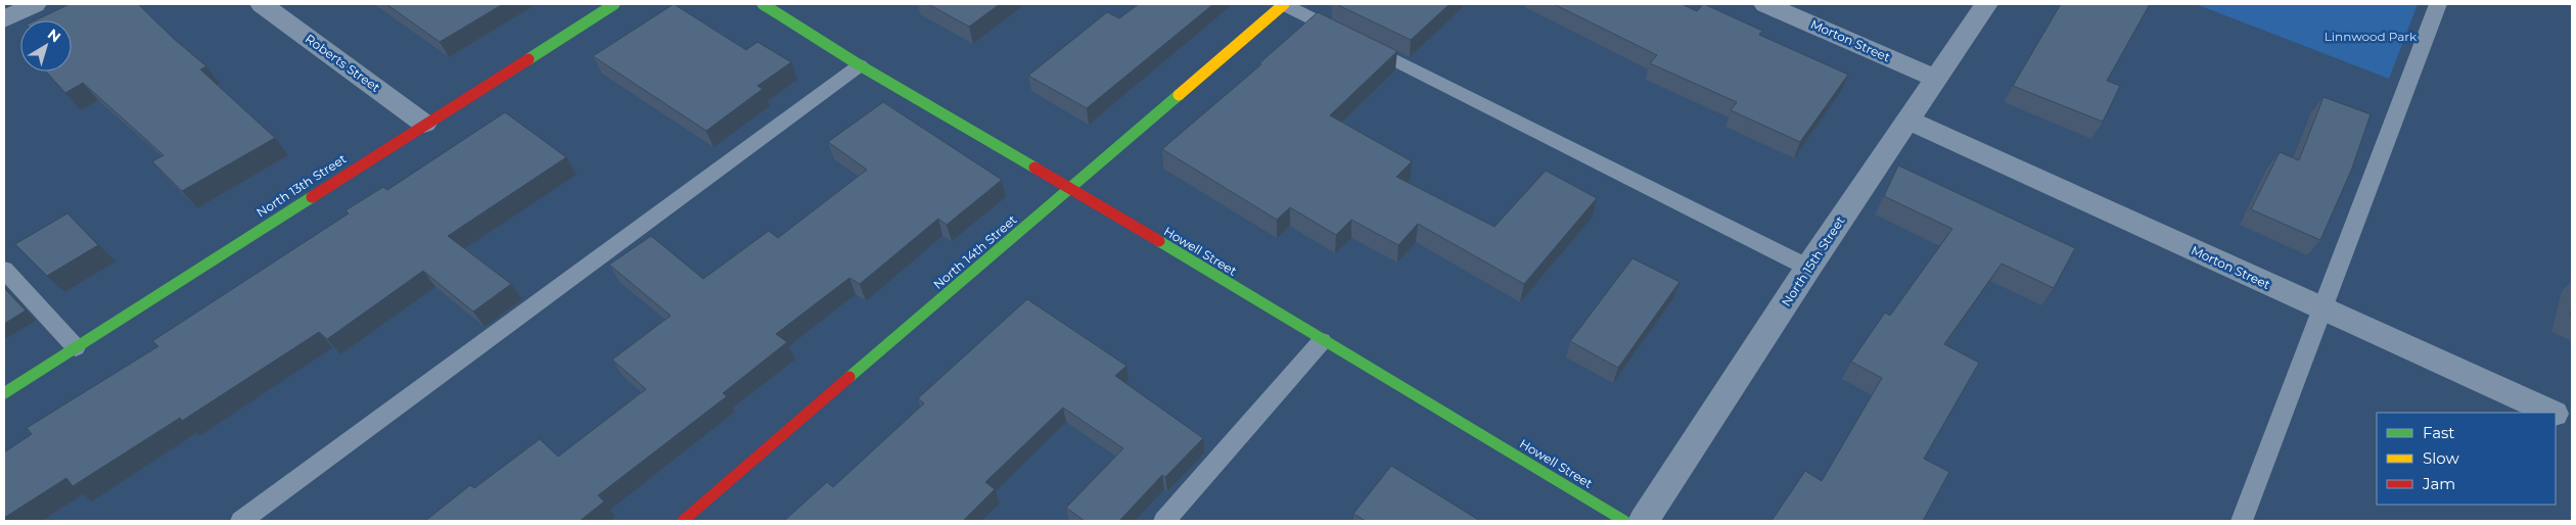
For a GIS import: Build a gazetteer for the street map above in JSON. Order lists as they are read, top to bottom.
{
  "streets": {
    "street": [
      "Morton Street",
      "Roberts Street",
      "North 13th Street",
      "Howell Street",
      "North 14th Street",
      "North 15th Street"
    ]
  },
  "crossings": [
    ["Morton Street", "North 15th Street"],
    ["Roberts Street", "North 13th Street"],
    ["Howell Street", "North 14th Street"]
  ],
  "parks": ["Linnwood Park"],
  "legend": ["Fast", "Slow", "Jam"],
  "north": "top right"
}
